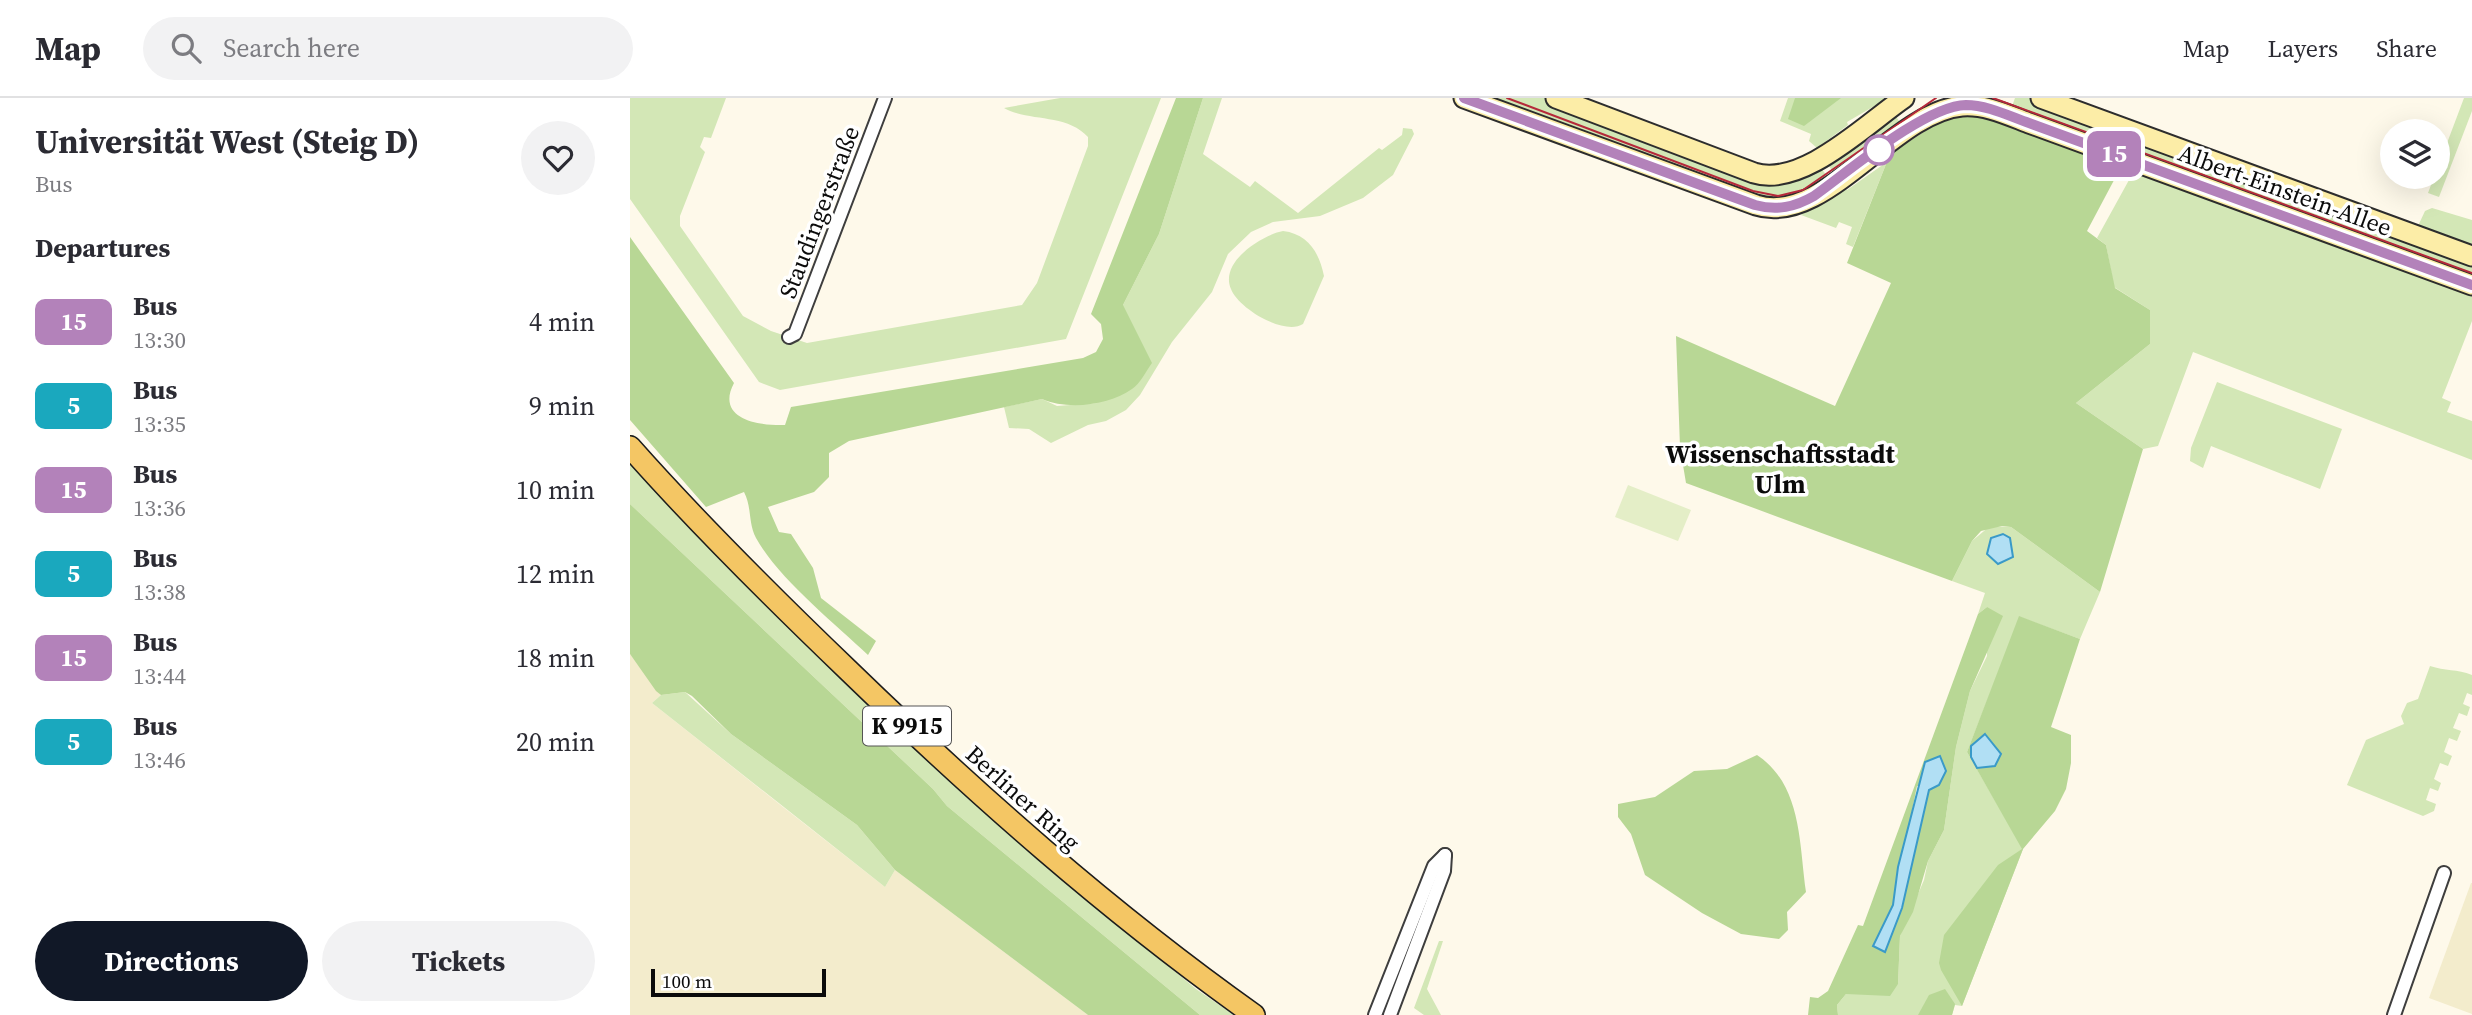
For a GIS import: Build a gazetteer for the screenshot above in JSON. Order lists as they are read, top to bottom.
{
  "streets": {
    "main road": ["K 9915", "Berliner Ring"],
    "street": ["Albert-Einstein-Allee", "Staudingerstraße"]
  },
  "districts": ["Wissenschaftsstadt Ulm"],
  "lines": ["bus line 15"],
  "scale_bar": "100 m",
  "page": {
    "header": "Map",
    "search": "Search here",
    "nav": ["Map", "Layers", "Share"],
    "heading": [
      ["Universität West (Steig D)", "Bus"],
      "Departures"
    ],
    "on_map": "15",
    "list": [
      {
        "mark": "15",
        "name": "Bus",
        "note": "13:30",
        "value": "4 min"
      },
      {
        "mark": "5",
        "name": "Bus",
        "note": "13:35",
        "value": "9 min"
      },
      {
        "mark": "15",
        "name": "Bus",
        "note": "13:36",
        "value": "10 min"
      },
      {
        "mark": "5",
        "name": "Bus",
        "note": "13:38",
        "value": "12 min"
      },
      {
        "mark": "15",
        "name": "Bus",
        "note": "13:44",
        "value": "18 min"
      },
      {
        "mark": "5",
        "name": "Bus",
        "note": "13:46",
        "value": "20 min"
      }
    ],
    "buttons": ["Directions", "Tickets"],
    "scale": "100 m"
  }
}
